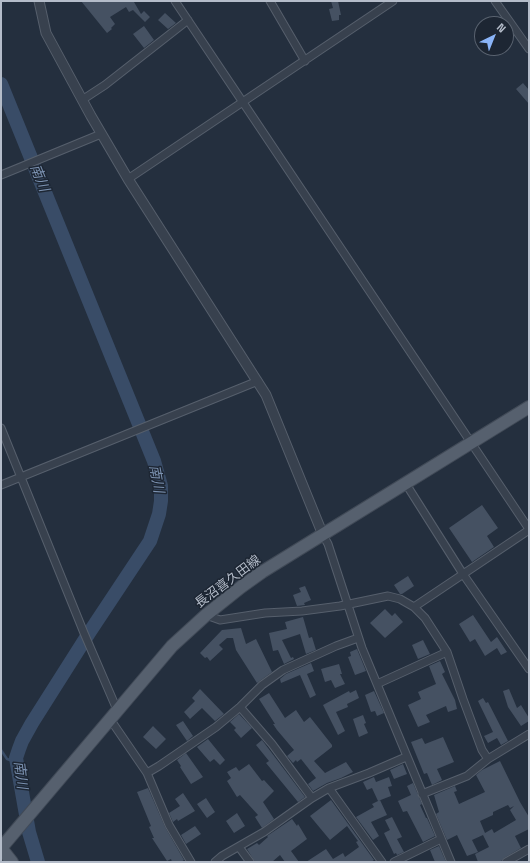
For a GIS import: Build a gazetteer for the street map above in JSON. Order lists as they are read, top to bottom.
{
  "streets": {
    "main road": ["長沼喜久田線"]
  },
  "water": ["南川"],
  "north": "top right"
}
